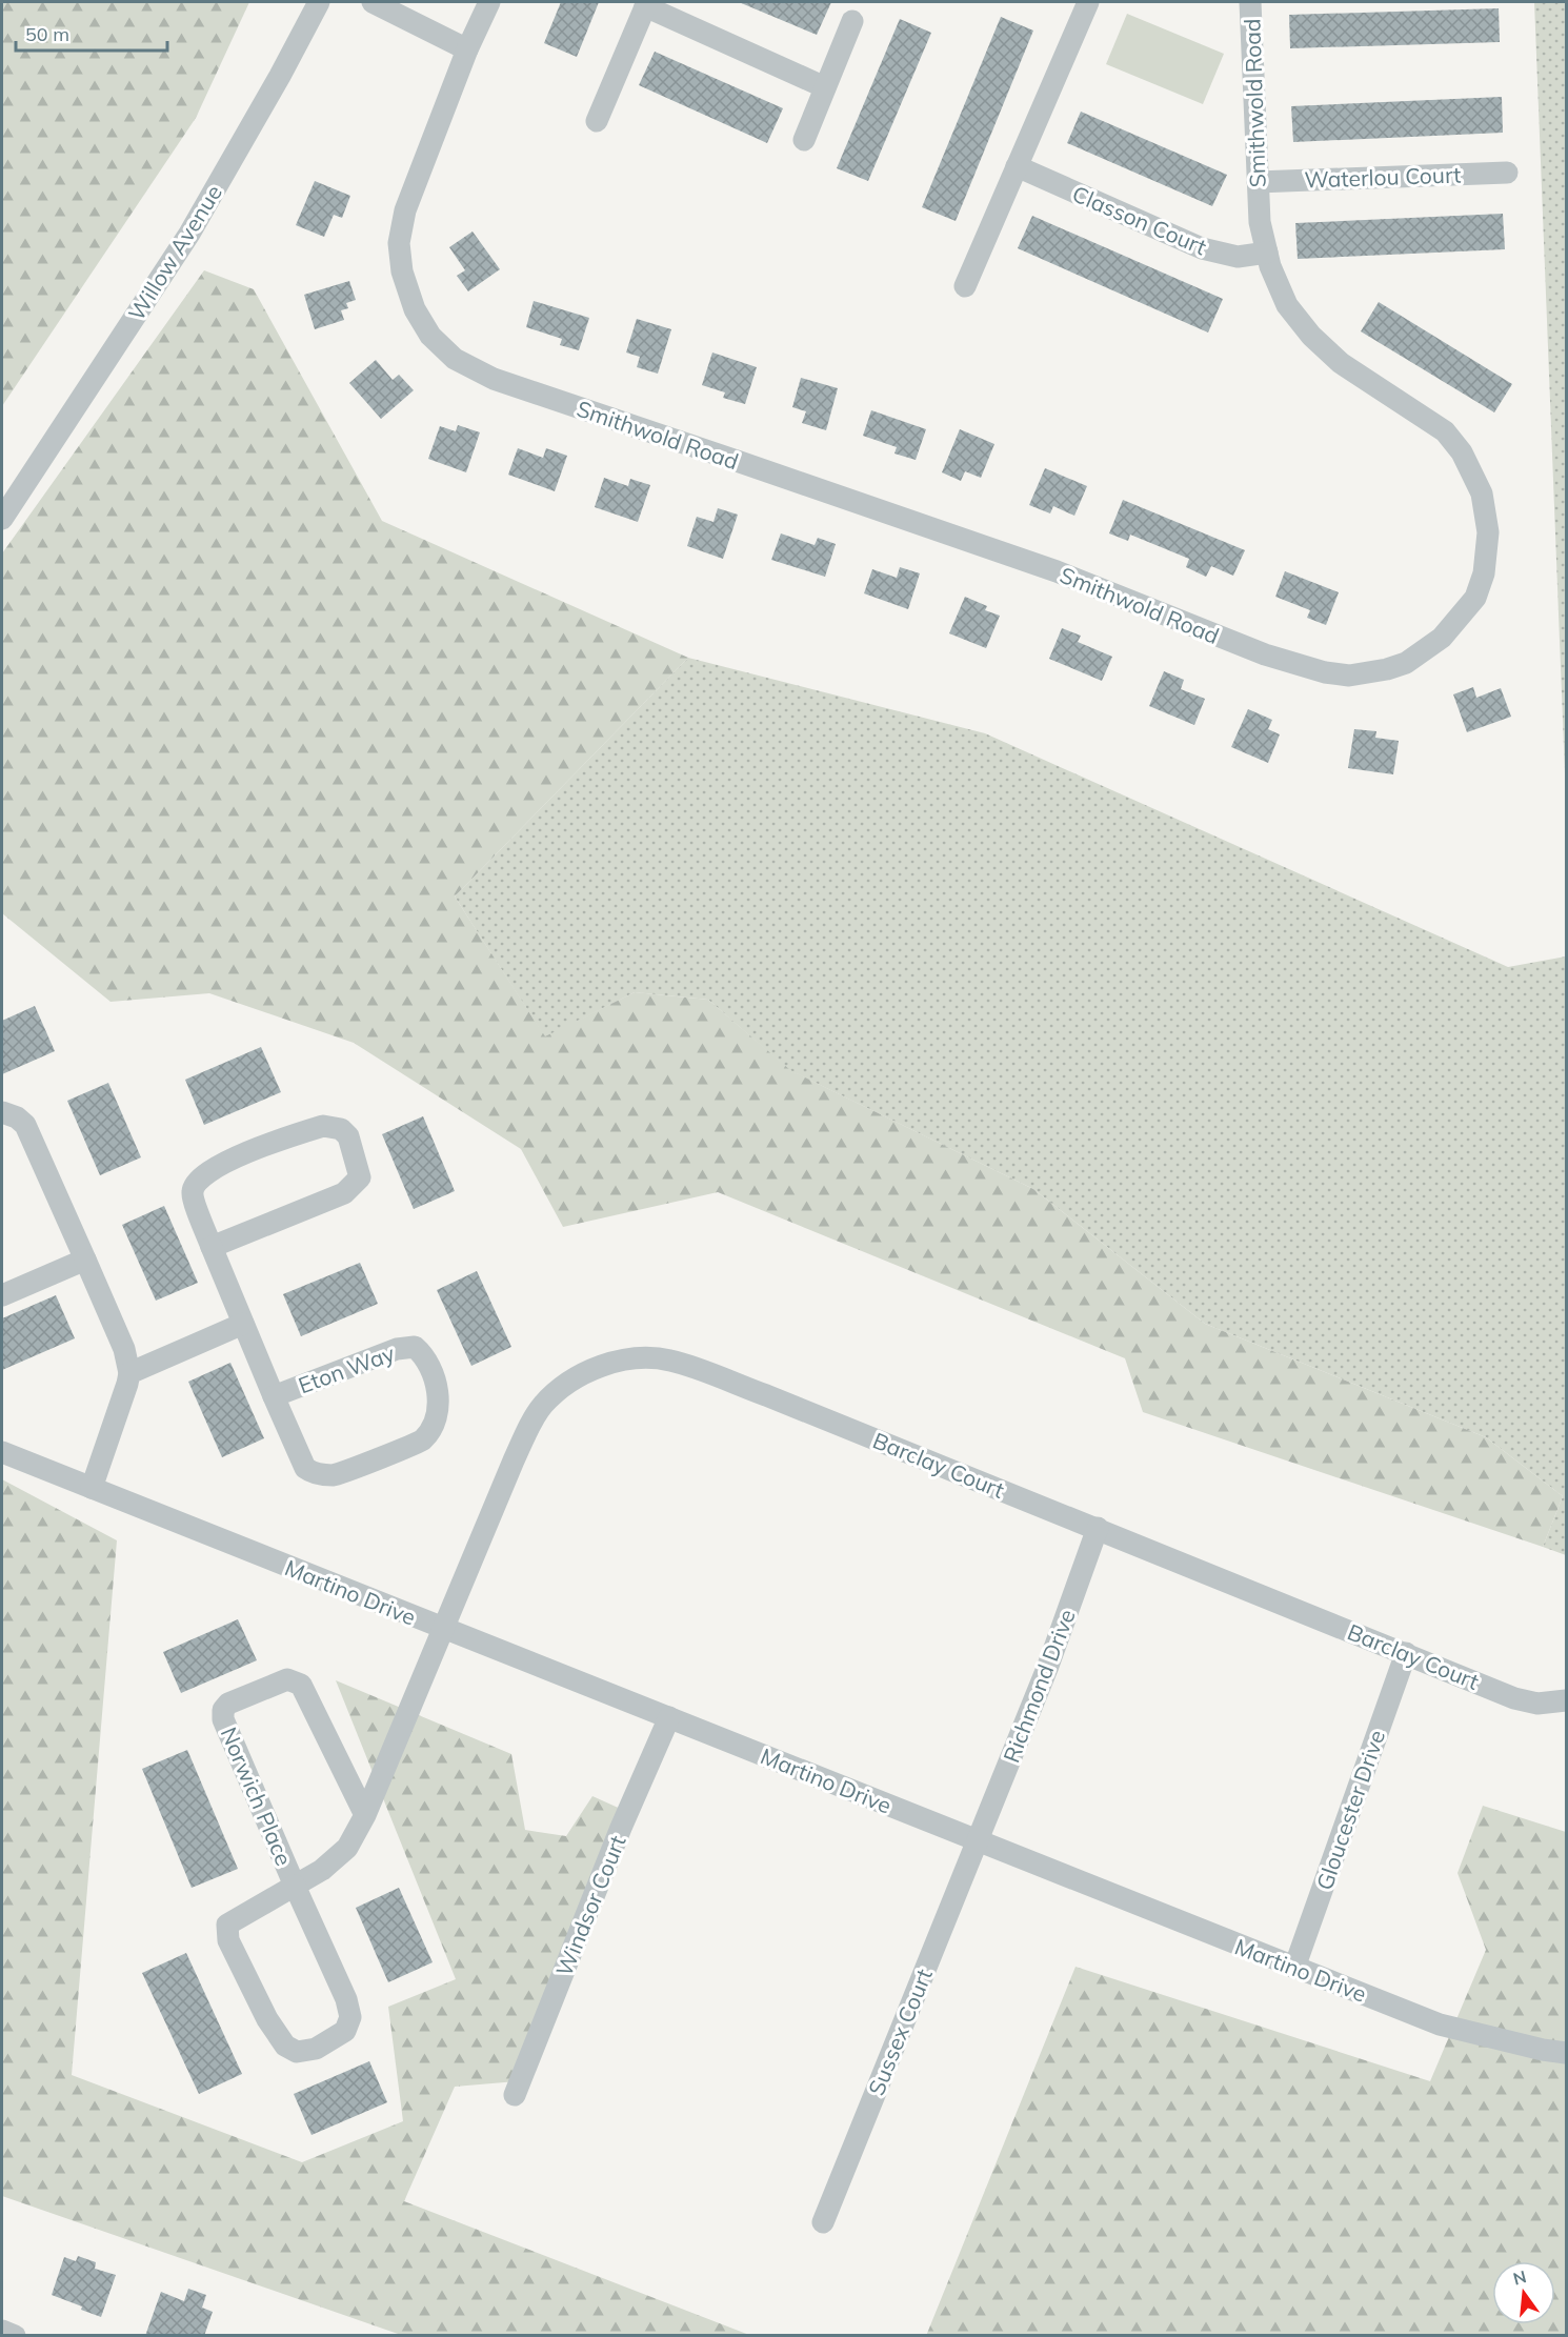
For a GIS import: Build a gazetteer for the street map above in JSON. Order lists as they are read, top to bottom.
{
  "streets": {
    "street": [
      "Smithwold Road",
      "Waterlou Court",
      "Classon Court",
      "Willow Avenue",
      "Eton Way",
      "Barclay Court",
      "Martino Drive",
      "Richmond Drive",
      "Norwich Place",
      "Gloucester Drive",
      "Windsor Court",
      "Sussex Court"
    ]
  },
  "crossings": [
    ["Smithwold Road", "Waterlou Court"],
    ["Smithwold Road", "Classon Court"],
    ["Barclay Court", "Martino Drive"],
    ["Barclay Court", "Richmond Drive"],
    ["Barclay Court", "Norwich Place"],
    ["Barclay Court", "Gloucester Drive"],
    ["Martino Drive", "Richmond Drive"],
    ["Martino Drive", "Norwich Place"],
    ["Martino Drive", "Gloucester Drive"],
    ["Martino Drive", "Windsor Court"],
    ["Martino Drive", "Sussex Court"],
    ["Richmond Drive", "Sussex Court"]
  ],
  "scale_bar": "50 m",
  "north": "top"
}
